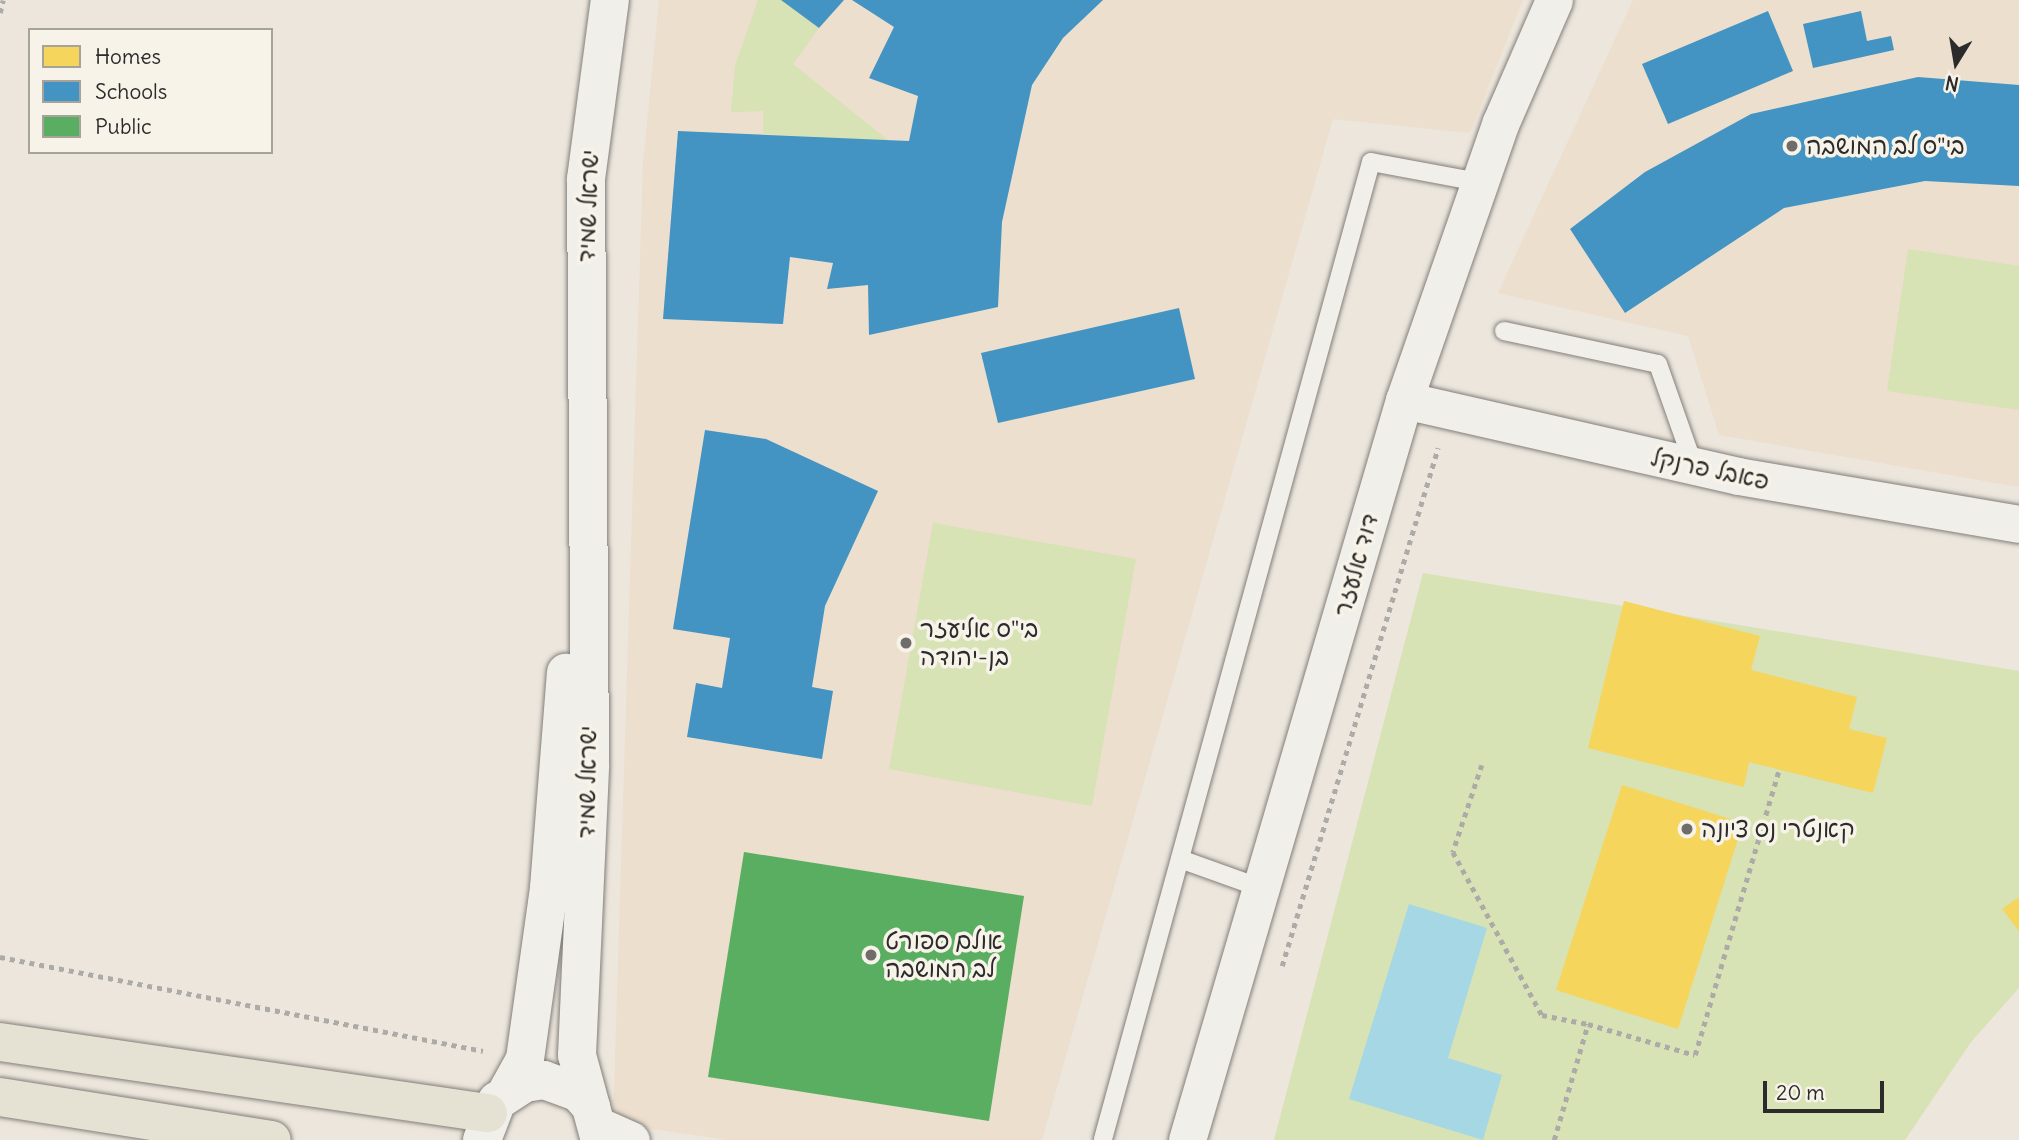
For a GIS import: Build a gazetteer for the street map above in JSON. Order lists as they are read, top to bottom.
{
  "streets": {
    "street": ["ישראל שמיד", "פאבל פרנקל", "דוד אלעזר"]
  },
  "crossings": [
    ["פאבל פרנקל", "דוד אלעזר"]
  ],
  "places": [
    "בי\"ס לב המושבה",
    "בי\"ס אליעזר בן-יהודה",
    "קאנטרי נס ציונה",
    "אולם ספורט לב המושבה"
  ],
  "legend": ["Homes", "Schools", "Public"],
  "scale_bar": "20 m",
  "north": "bottom"
}
